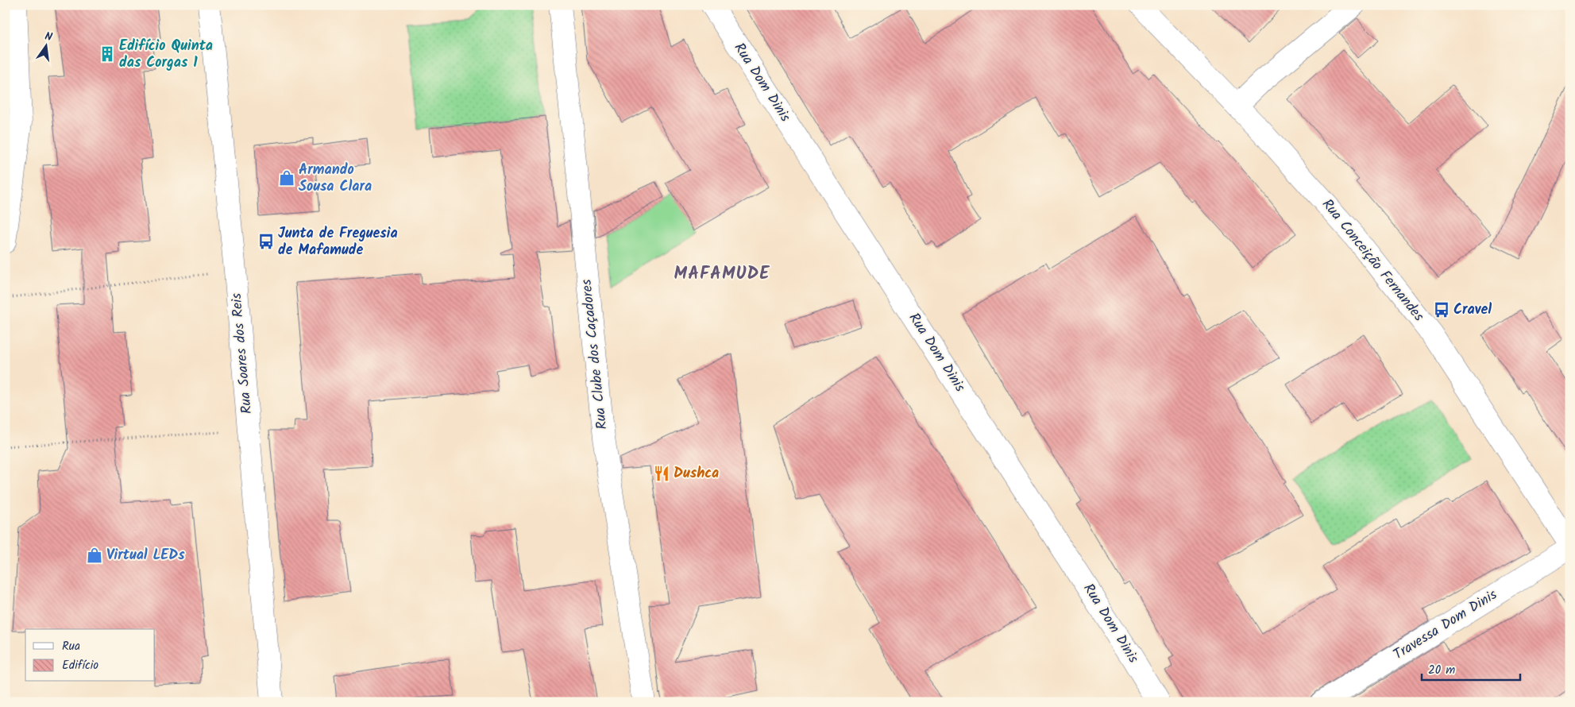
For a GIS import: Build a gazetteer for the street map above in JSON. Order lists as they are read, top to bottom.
{
  "streets": {
    "street": [
      "Rua Dom Dinis",
      "Rua Conceição Fernandes",
      "Rua Soares dos Reis",
      "Rua Clube dos Caçadores",
      "Travessa Dom Dinis"
    ]
  },
  "districts": ["MAFAMUDE"],
  "places": {
    "building": ["Edifício Quinta das Corgas 1"],
    "shop": ["Armando Sousa Clara", "Virtual LEDs"],
    "bus stop": ["Junta de Freguesia de Mafamude", "Cravel"],
    "restaurant": ["Dushca"]
  },
  "legend": ["Rua", "Edifício"],
  "scale_bar": "20 m",
  "north": "top"
}
